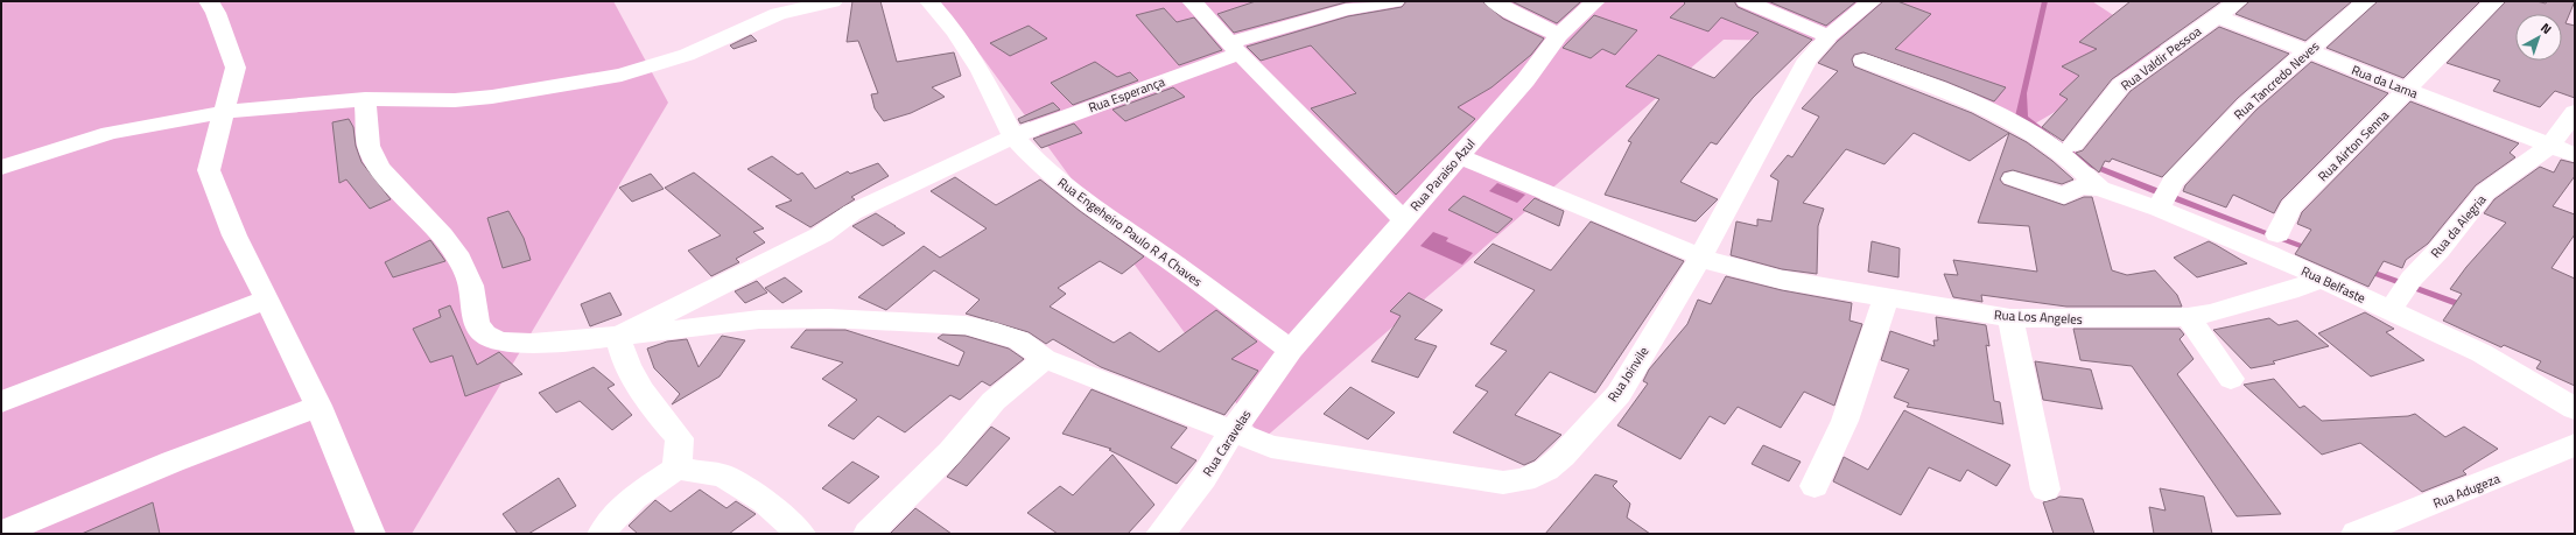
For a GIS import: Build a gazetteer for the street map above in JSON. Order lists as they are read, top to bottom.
{
  "streets": {
    "street": [
      "Rua Valdir Pessoa",
      "Rua Tancredo Neves",
      "Rua da Lama",
      "Rua Esperança",
      "Rua Airton Senna",
      "Rua Paraiso Azul",
      "Rua da Alegria",
      "Rua Engeheiro Paulo R A Chaves",
      "Rua Belfaste",
      "Rua Los Angeles",
      "Rua Joinvile",
      "Rua Caravelas",
      "Rua Adugeza"
    ]
  },
  "crossings": [
    ["Rua Valdir Pessoa", "Rua da Lama"],
    ["Rua Tancredo Neves", "Rua da Lama"],
    ["Rua Tancredo Neves", "Rua Belfaste"],
    ["Rua da Lama", "Rua Airton Senna"],
    ["Rua da Lama", "Rua da Alegria"],
    ["Rua Esperança", "Rua Engeheiro Paulo R A Chaves"],
    ["Rua Esperança", "Rua Joinvile"],
    ["Rua Airton Senna", "Rua Belfaste"],
    ["Rua Paraiso Azul", "Rua Engeheiro Paulo R A Chaves"],
    ["Rua Paraiso Azul", "Rua Los Angeles"],
    ["Rua Paraiso Azul", "Rua Caravelas"],
    ["Rua da Alegria", "Rua Belfaste"],
    ["Rua Engeheiro Paulo R A Chaves", "Rua Caravelas"],
    ["Rua Belfaste", "Rua Los Angeles"],
    ["Rua Los Angeles", "Rua Joinvile"],
    ["Rua Joinvile", "Rua Caravelas"]
  ],
  "north": "top right"
}
